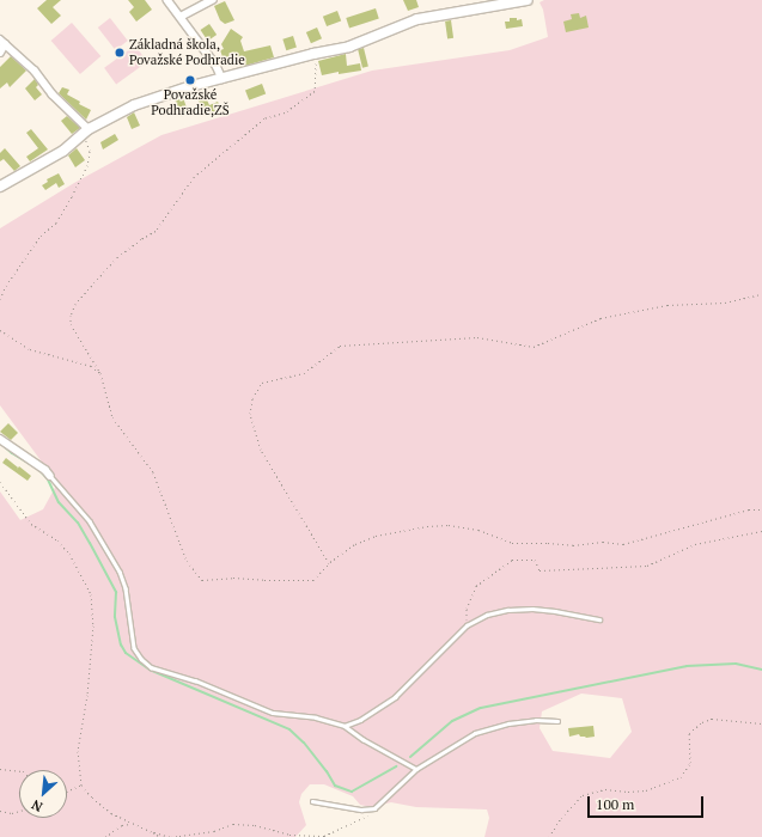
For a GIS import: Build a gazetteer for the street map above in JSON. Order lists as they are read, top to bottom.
{
  "places": ["Základná škola, Považské Podhradie", "Považské Podhradie,ZŠ"],
  "scale_bar": "100 m",
  "north": "bottom left"
}
